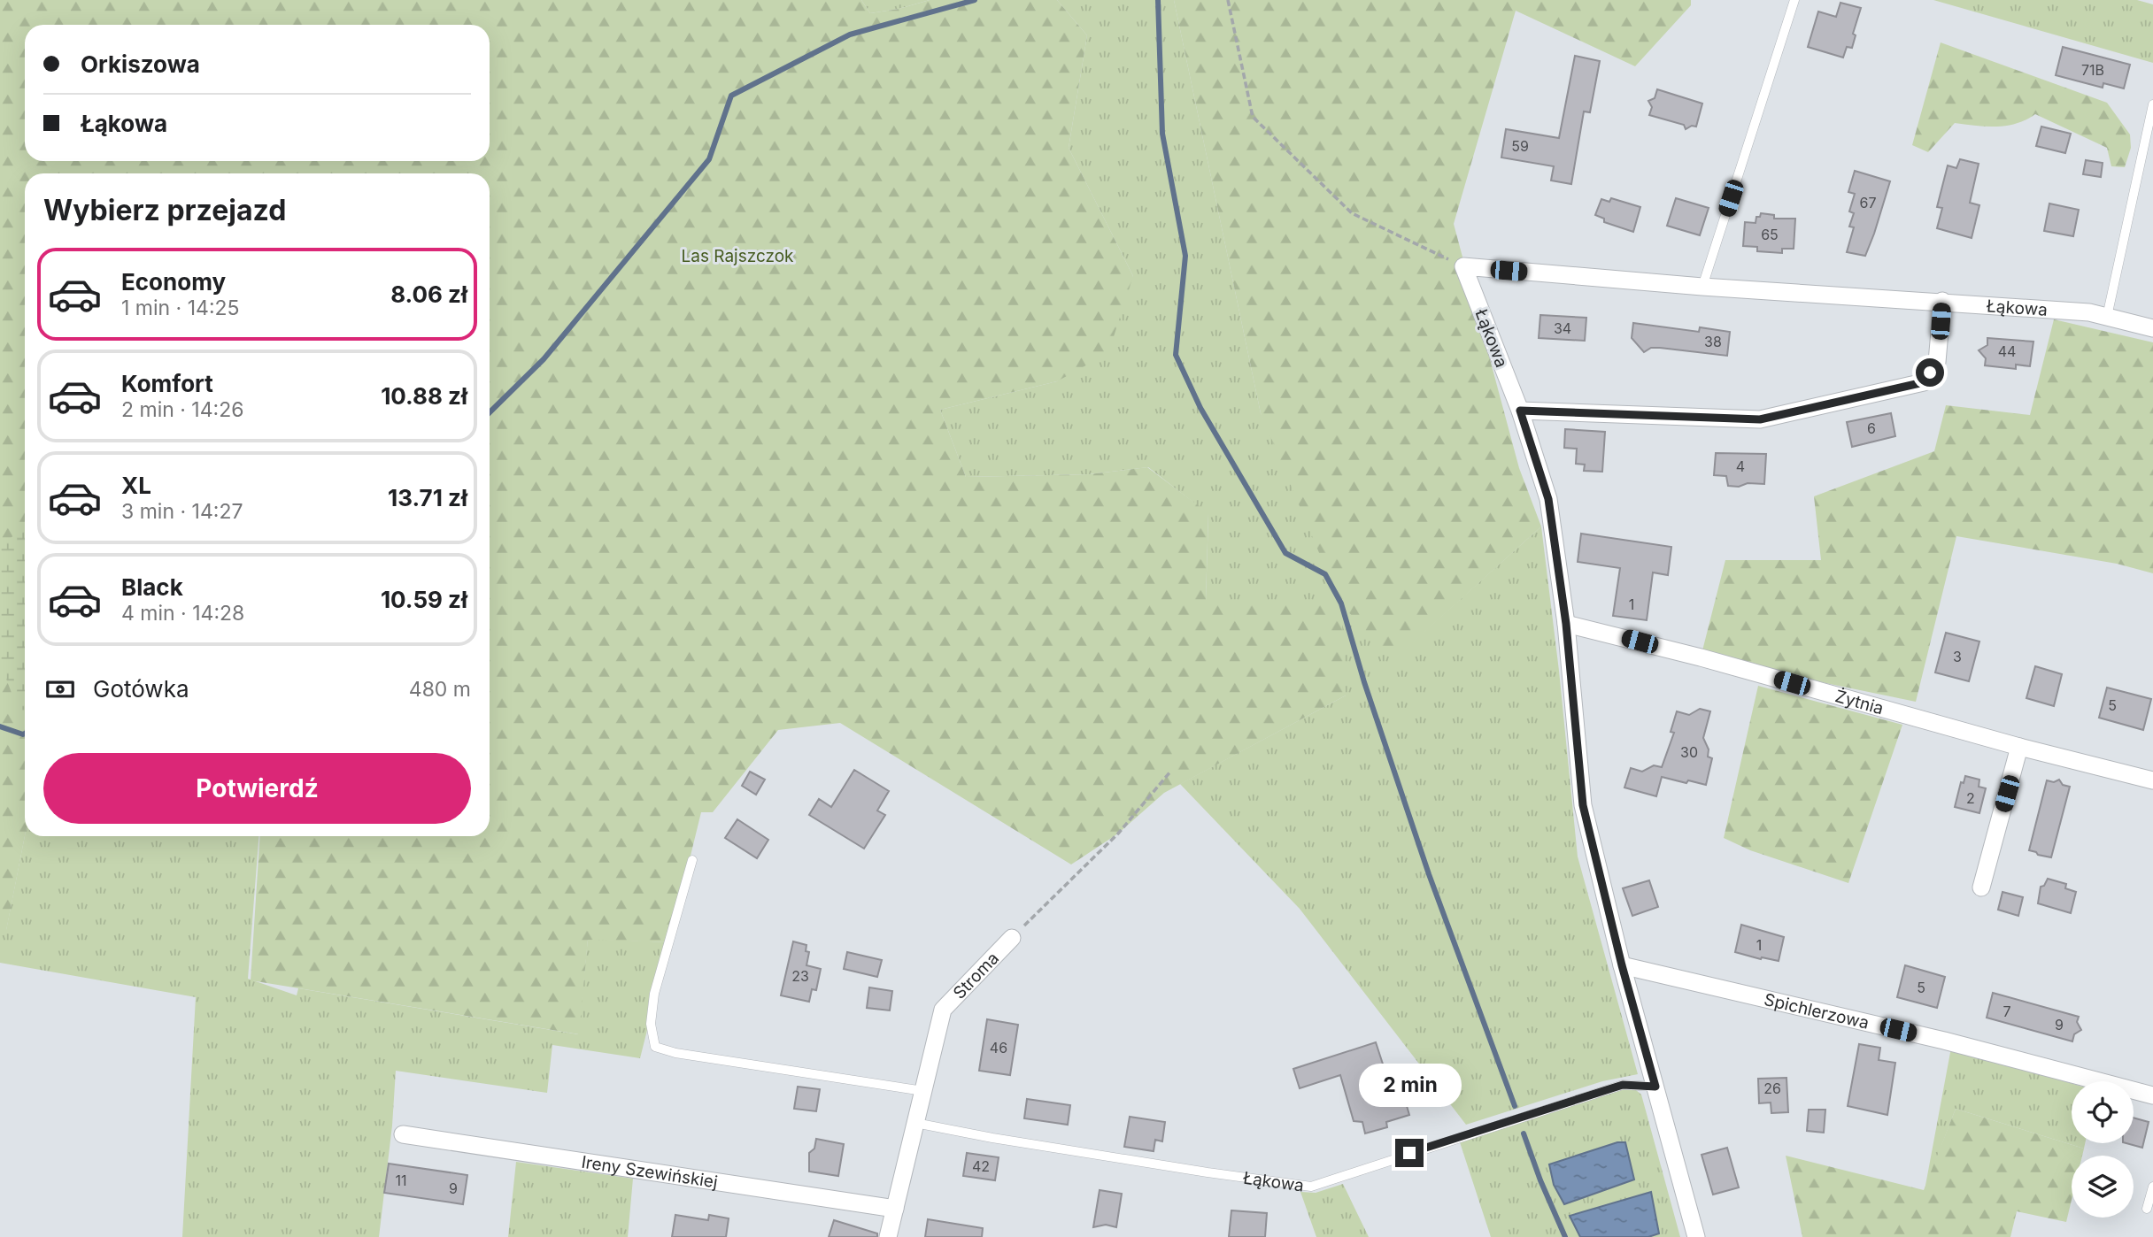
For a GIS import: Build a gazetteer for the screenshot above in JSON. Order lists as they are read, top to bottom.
{
  "streets": {
    "street": [
      "Łąkowa",
      "Żytnia",
      "Stroma",
      "Spichlerzowa",
      "Ireny Szewińskiej"
    ]
  },
  "crossings": [
    ["Łąkowa", "Żytnia"],
    ["Łąkowa", "Stroma"],
    ["Łąkowa", "Spichlerzowa"],
    ["Stroma", "Ireny Szewińskiej"]
  ],
  "parks": ["Las Rajszczok"],
  "house_numbers": [
    "71B",
    "59",
    "67",
    "65",
    "34",
    "38",
    "44",
    "6",
    "4",
    "1",
    "3",
    "5",
    "30",
    "2",
    "1",
    "23",
    "5",
    "7",
    "9",
    "46",
    "26",
    "42",
    "11",
    "9"
  ],
  "page": {
    "banner": ["Orkiszowa", "Łąkowa"],
    "heading": "Wybierz przejazd",
    "list": [
      {
        "name": "Economy",
        "note": "1 min · 14:25",
        "value": "8.06 zł"
      },
      {
        "name": "Komfort",
        "note": "2 min · 14:26",
        "value": "10.88 zł"
      },
      {
        "name": "XL",
        "note": "3 min · 14:27",
        "value": "13.71 zł"
      },
      {
        "name": "Black",
        "note": "4 min · 14:28",
        "value": "10.59 zł"
      }
    ],
    "pay": ["Gotówka", "480 m"],
    "buttons": "Potwierdź",
    "bubble": "2 min"
  }
}
